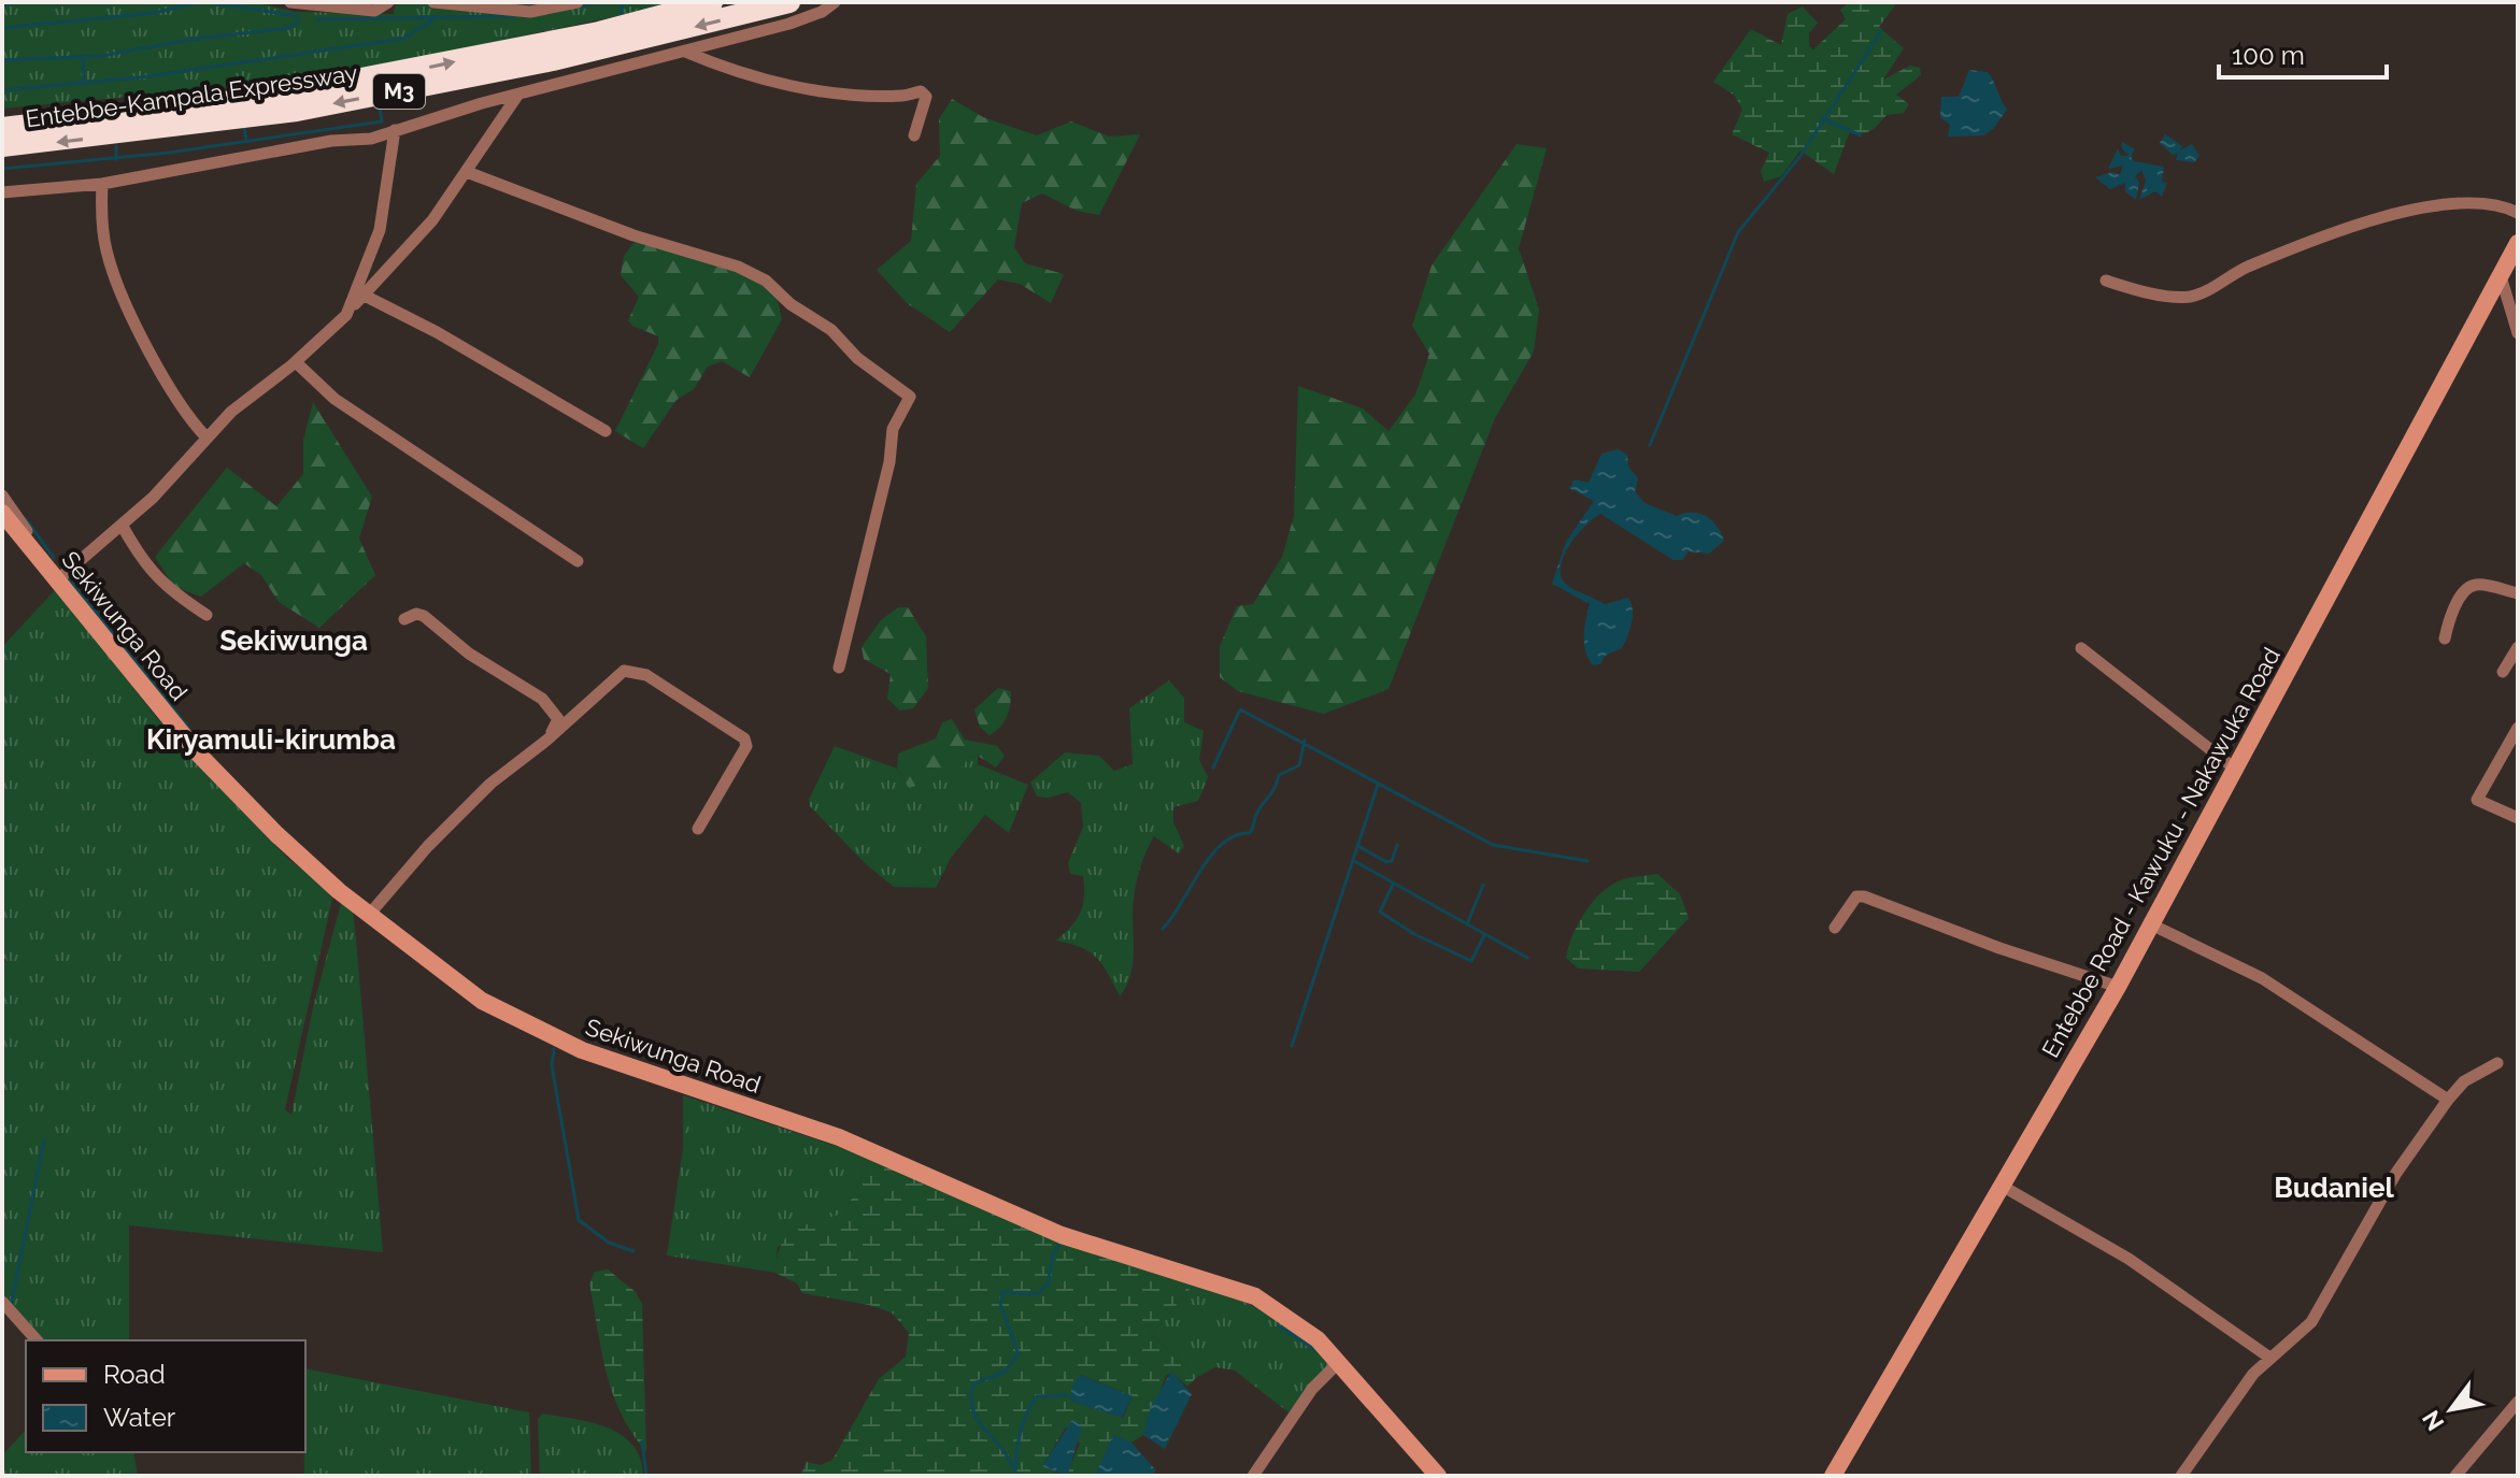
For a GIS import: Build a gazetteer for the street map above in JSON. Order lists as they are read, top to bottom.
{
  "streets": {
    "highway": ["M3", "Entebbe-Kampala Expressway"],
    "main road": ["Sekiwunga Road", "Entebbe Road - Kawuku - Nakawuka Road"]
  },
  "districts": ["Sekiwunga", "Kiryamuli-kirumba", "Budaniel"],
  "legend": ["Road", "Water"],
  "scale_bar": "100 m",
  "north": "bottom left"
}
